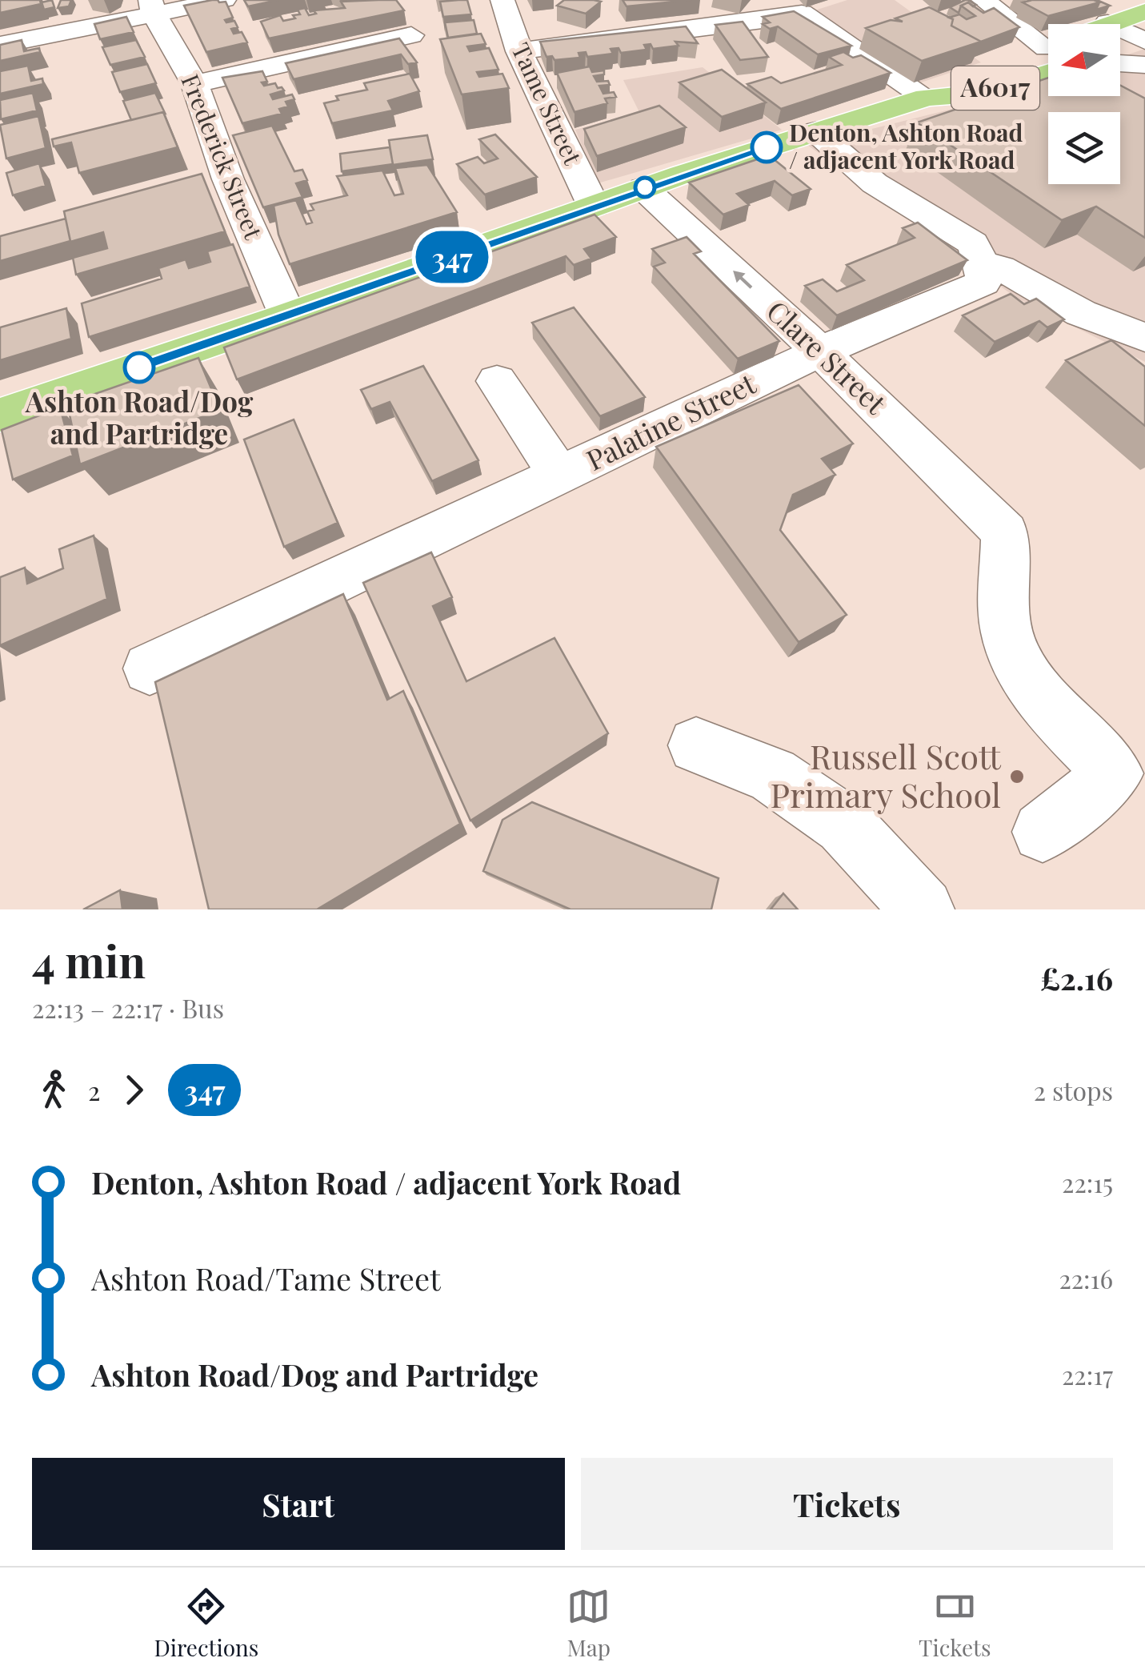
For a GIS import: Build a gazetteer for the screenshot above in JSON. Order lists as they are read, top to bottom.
{
  "streets": {
    "highway": ["A6017"],
    "street": [
      "Tame Street",
      "Frederick Street",
      "Clare Street",
      "Palatine Street"
    ]
  },
  "crossings": [
    ["A6017", "Tame Street"],
    ["A6017", "Frederick Street"],
    ["A6017", "Clare Street"],
    ["Clare Street", "Palatine Street"]
  ],
  "places": ["Denton, Ashton Road / adjacent York Road", "Ashton Road/Dog and Partridge", "Russell Scott Primary School"],
  "lines": ["bus line 347"],
  "north": "left",
  "page": {
    "on_map": "347",
    "heading": ["4 min", "22:13 – 22:17 · Bus", "£2.16"],
    "legs": ["2", "347", "2 stops"],
    "list": [
      {
        "name": "Denton, Ashton Road / adjacent York Road",
        "value": "22:15"
      },
      {
        "name": "Ashton Road/Tame Street",
        "value": "22:16"
      },
      {
        "name": "Ashton Road/Dog and Partridge",
        "value": "22:17"
      }
    ],
    "buttons": ["Start", "Tickets"],
    "tabs": ["Directions", "Map", "Tickets"]
  }
}
